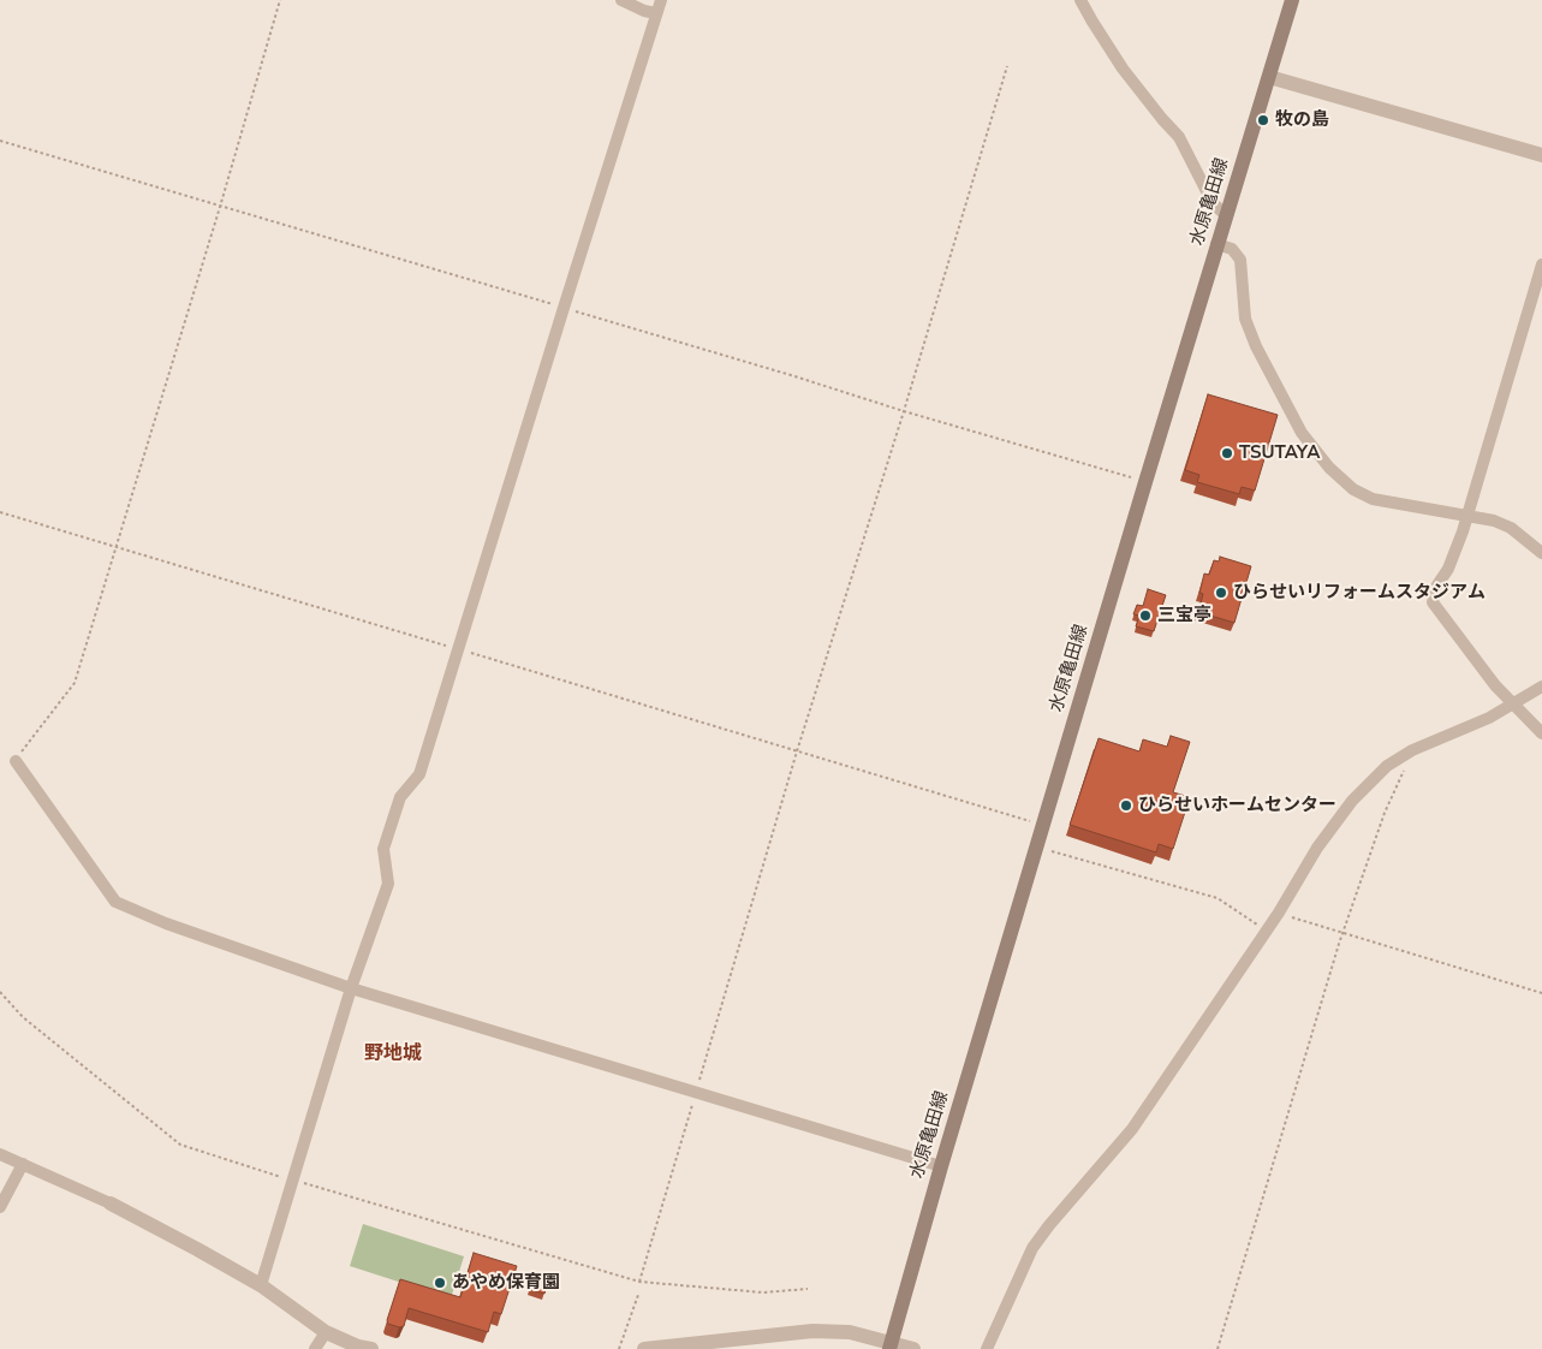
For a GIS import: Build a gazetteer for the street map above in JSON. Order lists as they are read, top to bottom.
{
  "streets": {
    "main road": ["水原亀田線"]
  },
  "districts": ["野地城"],
  "places": [
    "牧の島",
    "TSUTAYA",
    "ひらせいリフォームスタジアム",
    "三宝亭",
    "ひらせいホームセンター",
    "あやめ保育園"
  ]
}
